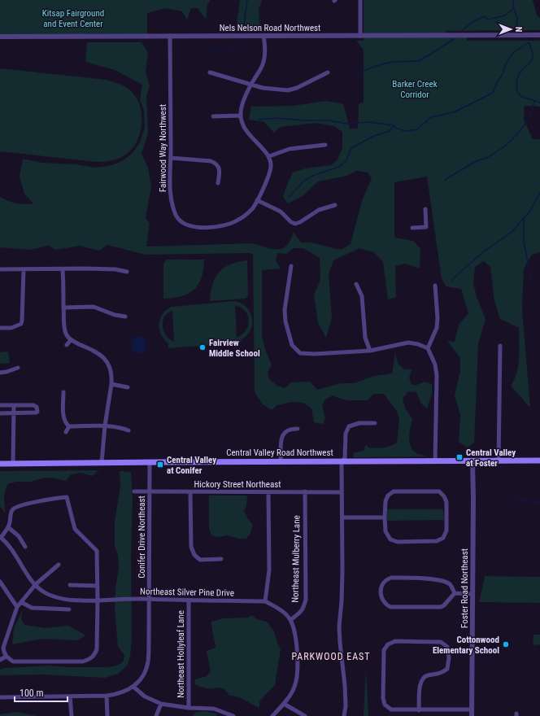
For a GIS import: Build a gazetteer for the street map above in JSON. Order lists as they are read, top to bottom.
{
  "streets": {
    "main road": ["Central Valley Road Northwest"],
    "street": [
      "Nels Nelson Road Northwest",
      "Fairwood Way Northwest",
      "Hickory Street Northeast",
      "Conifer Drive Northeast",
      "Northeast Mulberry Lane",
      "Foster Road Northeast",
      "Northeast Silver Pine Drive",
      "Northeast Hollyleaf Lane"
    ]
  },
  "crossings": [
    ["Nels Nelson Road Northwest", "Fairwood Way Northwest"],
    ["Central Valley Road Northwest", "Conifer Drive Northeast"],
    ["Central Valley Road Northwest", "Foster Road Northeast"],
    ["Hickory Street Northeast", "Conifer Drive Northeast"],
    ["Hickory Street Northeast", "Northeast Mulberry Lane"],
    ["Conifer Drive Northeast", "Northeast Silver Pine Drive"],
    ["Northeast Silver Pine Drive", "Northeast Hollyleaf Lane"]
  ],
  "districts": ["PARKWOOD EAST"],
  "parks": ["Kitsap Fairground and Event Center", "Barker Creek Corridor"],
  "places": {
    "other": ["Fairview Middle School", "Cottonwood Elementary School"],
    "transit": ["Central Valley at Foster", "Central Valley at Conifer"]
  },
  "scale_bar": "100 m",
  "north": "right"
}
